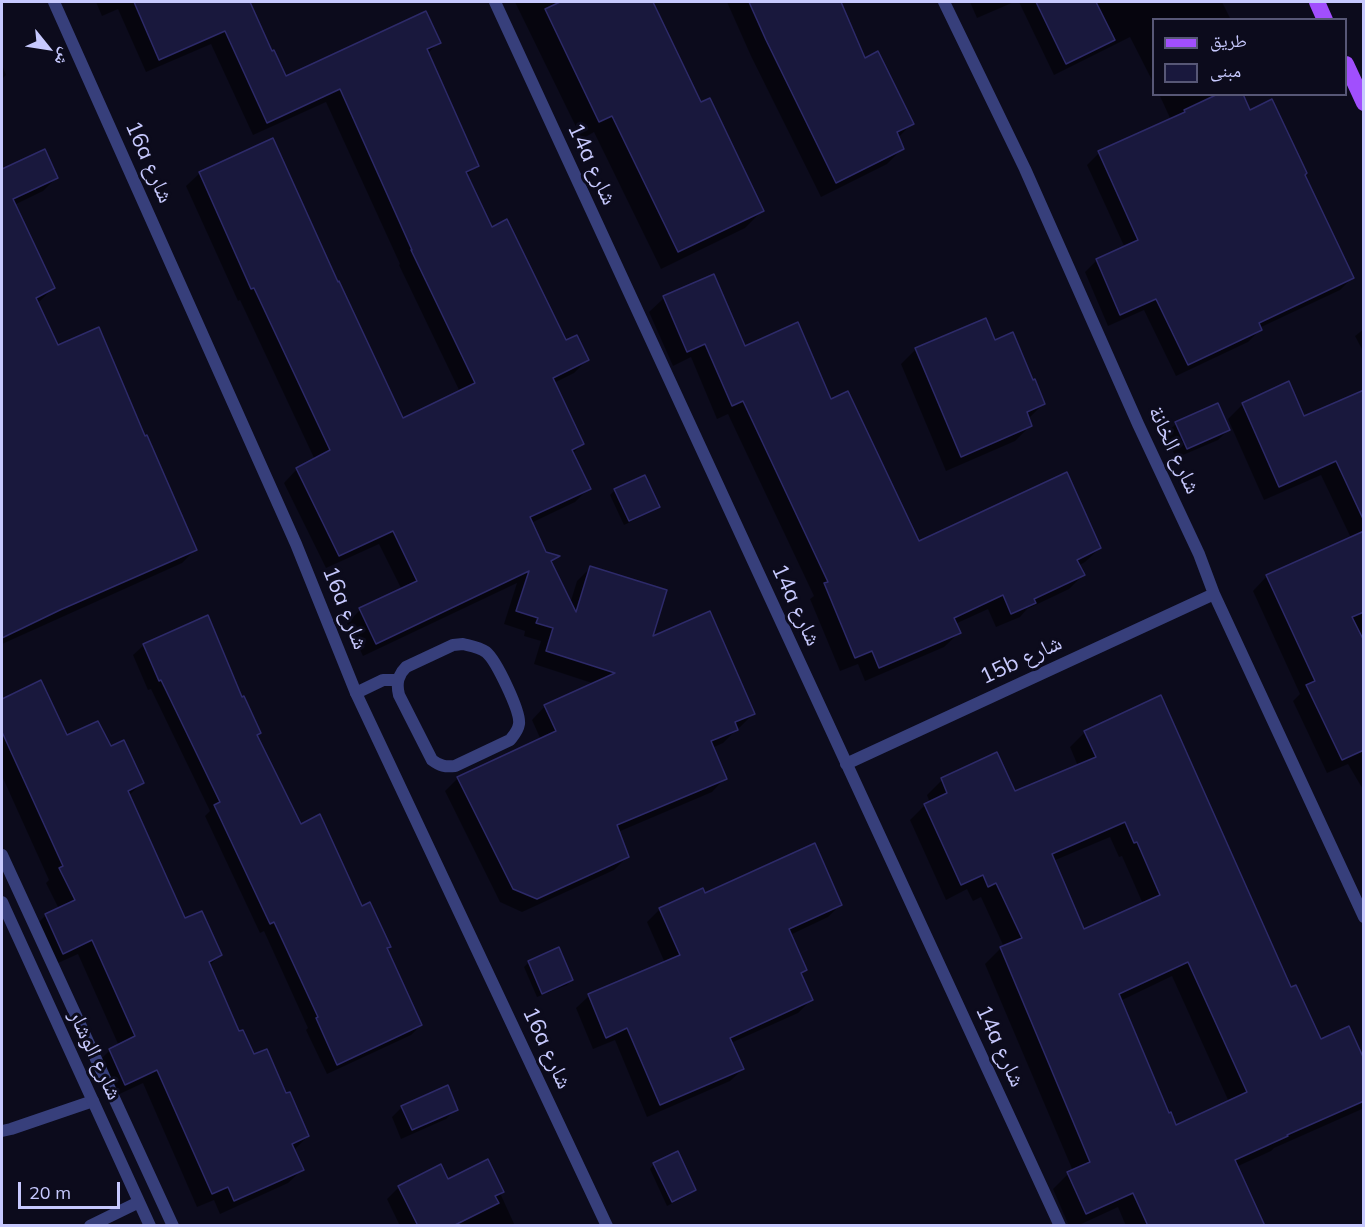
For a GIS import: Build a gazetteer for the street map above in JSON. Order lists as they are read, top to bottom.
{
  "streets": {
    "street": [
      "16a شارع",
      "14a شارع",
      "شارع الخانة",
      "15b شارع",
      "شارع الوشار"
    ]
  },
  "crossings": [
    ["14a شارع", "15b شارع"],
    ["شارع الخانة", "15b شارع"]
  ],
  "legend": ["طريق", "مبنى"],
  "scale_bar": "20 m",
  "north": "bottom right"
}
